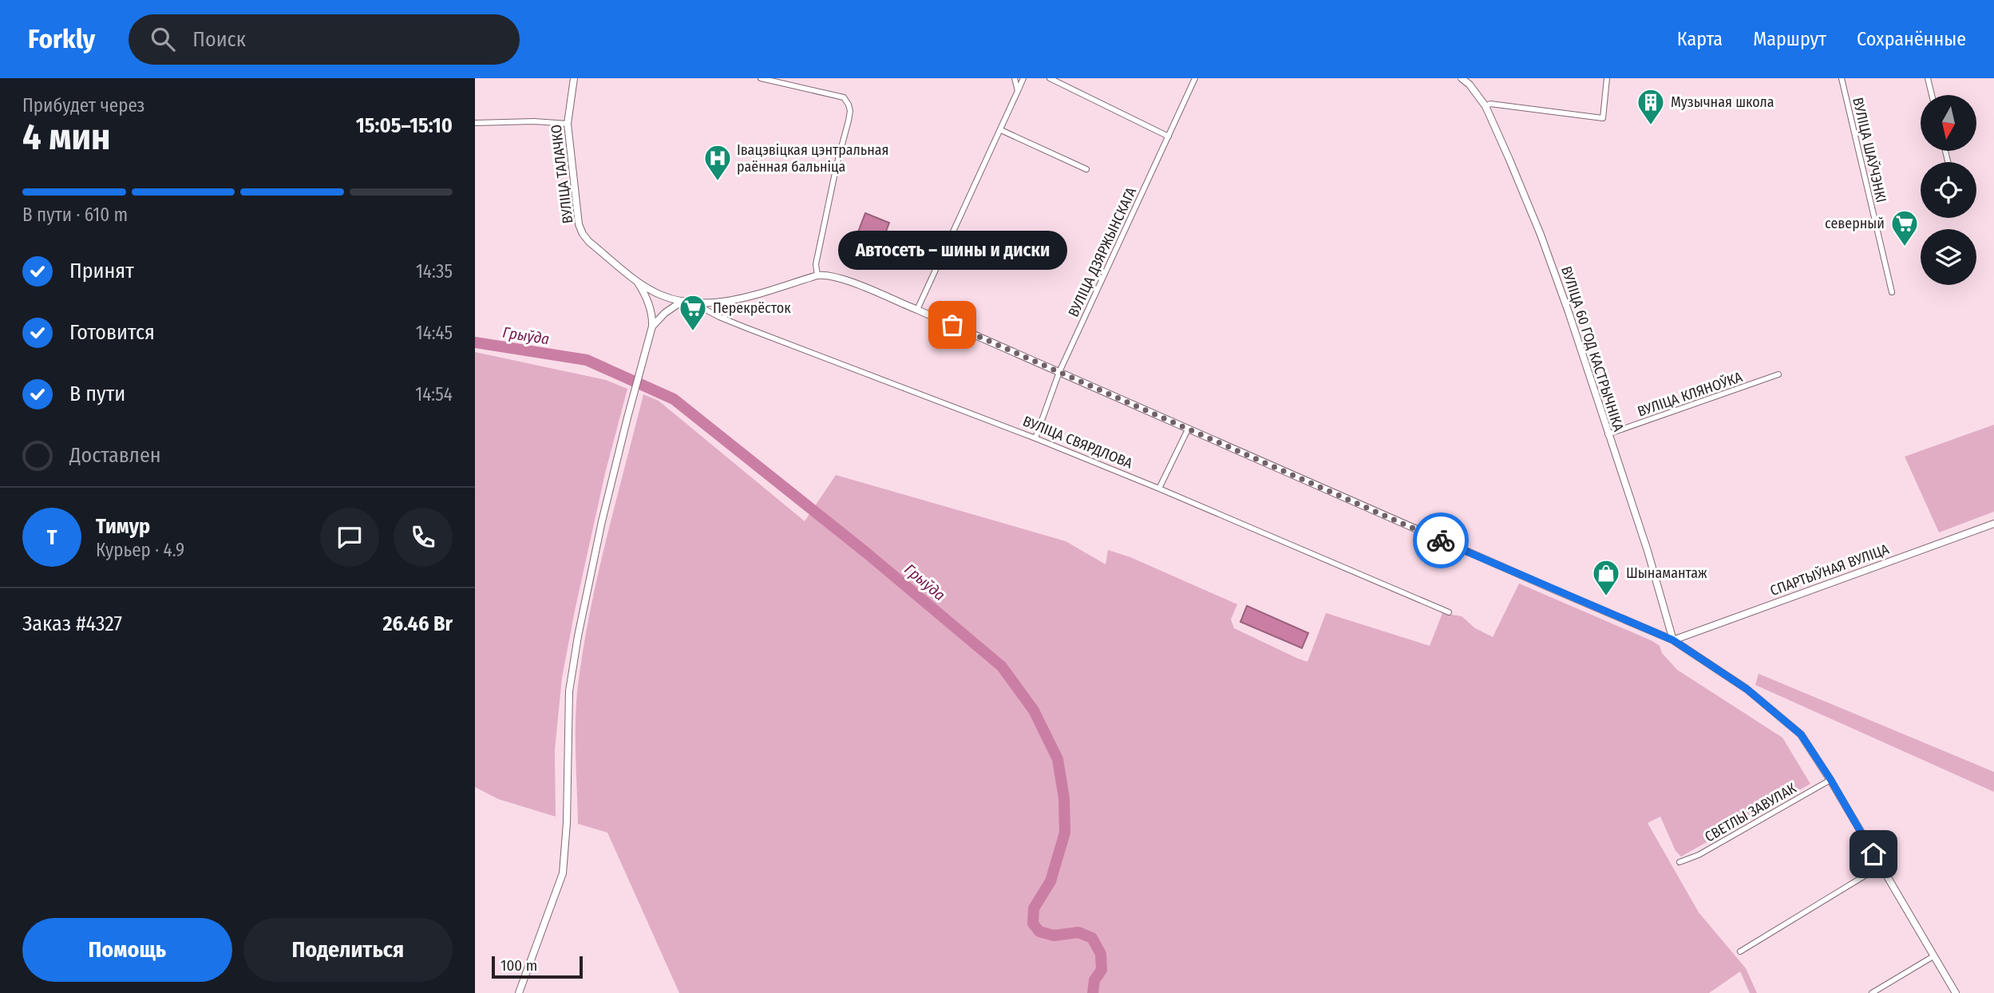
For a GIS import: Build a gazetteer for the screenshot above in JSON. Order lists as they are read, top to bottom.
{
  "streets": {
    "street": [
      "ВУЛІЦА ШАЎЧЭНКІ",
      "ВУЛІЦА ТАЛАЧКО",
      "ВУЛІЦА ДЗЯРЖЫНСКАГА",
      "ВУЛІЦА 60 ГОД КАСТРЫЧНІКА",
      "ВУЛІЦА КЛЯНОЎКА",
      "ВУЛІЦА СВЯРДЛОВА",
      "СПАРТЫЎНАЯ ВУЛІЦА",
      "СВЕТЛЫ ЗАВУЛАК"
    ]
  },
  "crossings": [
    ["ВУЛІЦА ТАЛАЧКО", "ВУЛІЦА СВЯРДЛОВА"],
    ["ВУЛІЦА ДЗЯРЖЫНСКАГА", "ВУЛІЦА СВЯРДЛОВА"],
    ["ВУЛІЦА 60 ГОД КАСТРЫЧНІКА", "ВУЛІЦА КЛЯНОЎКА"],
    ["ВУЛІЦА 60 ГОД КАСТРЫЧНІКА", "ВУЛІЦА СВЯРДЛОВА"],
    ["ВУЛІЦА 60 ГОД КАСТРЫЧНІКА", "СПАРТЫЎНАЯ ВУЛІЦА"],
    ["ВУЛІЦА СВЯРДЛОВА", "СПАРТЫЎНАЯ ВУЛІЦА"],
    ["ВУЛІЦА СВЯРДЛОВА", "СВЕТЛЫ ЗАВУЛАК"]
  ],
  "water": ["Грыўда"],
  "places": {
    "building": ["Музычная школа"],
    "hospital": ["Івацэвіцкая цэнтральная раённая бальніца"],
    "supermarket": ["северный", "Перекрёсток"],
    "other": ["Автосеть – шины и диски"],
    "shop": ["Шынамантаж"]
  },
  "scale_bar": "100 m",
  "north": "bottom",
  "page": {
    "header": "Forkly",
    "search": "Поиск",
    "nav": ["Карта", "Маршрут", "Сохранённые"],
    "heading": ["4 мин", "Прибудет через", "15:05–15:10"],
    "panel": [
      "Тимур",
      "Курьер · 4.9",
      "Заказ #4327",
      "26.46 Br"
    ],
    "bar": "В пути · 610 m",
    "bubble": "Автосеть – шины и диски",
    "list": [
      ["Принят", "14:35"],
      ["Готовится", "14:45"],
      ["В пути", "14:54"],
      "Доставлен"
    ],
    "round": "Т",
    "buttons": ["Помощь", "Поделиться"],
    "scale": "100 m"
  }
}
